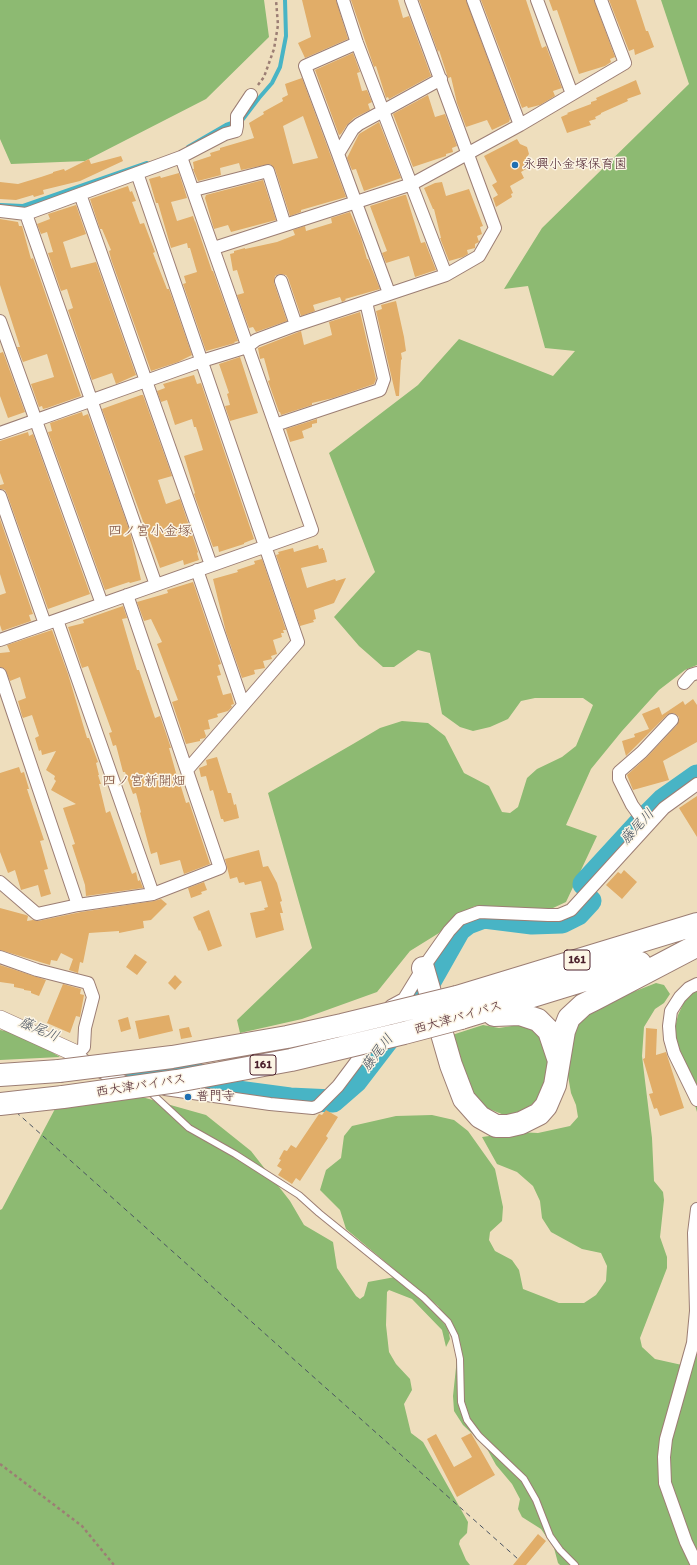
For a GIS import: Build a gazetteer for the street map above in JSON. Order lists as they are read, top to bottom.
{
  "streets": {
    "highway": ["161", "西大津バイパス"]
  },
  "districts": ["四ノ宮小金塚", "四ノ宮新開畑"],
  "water": ["藤尾川"],
  "places": ["永興小金塚保育園", "普門寺"]
}
